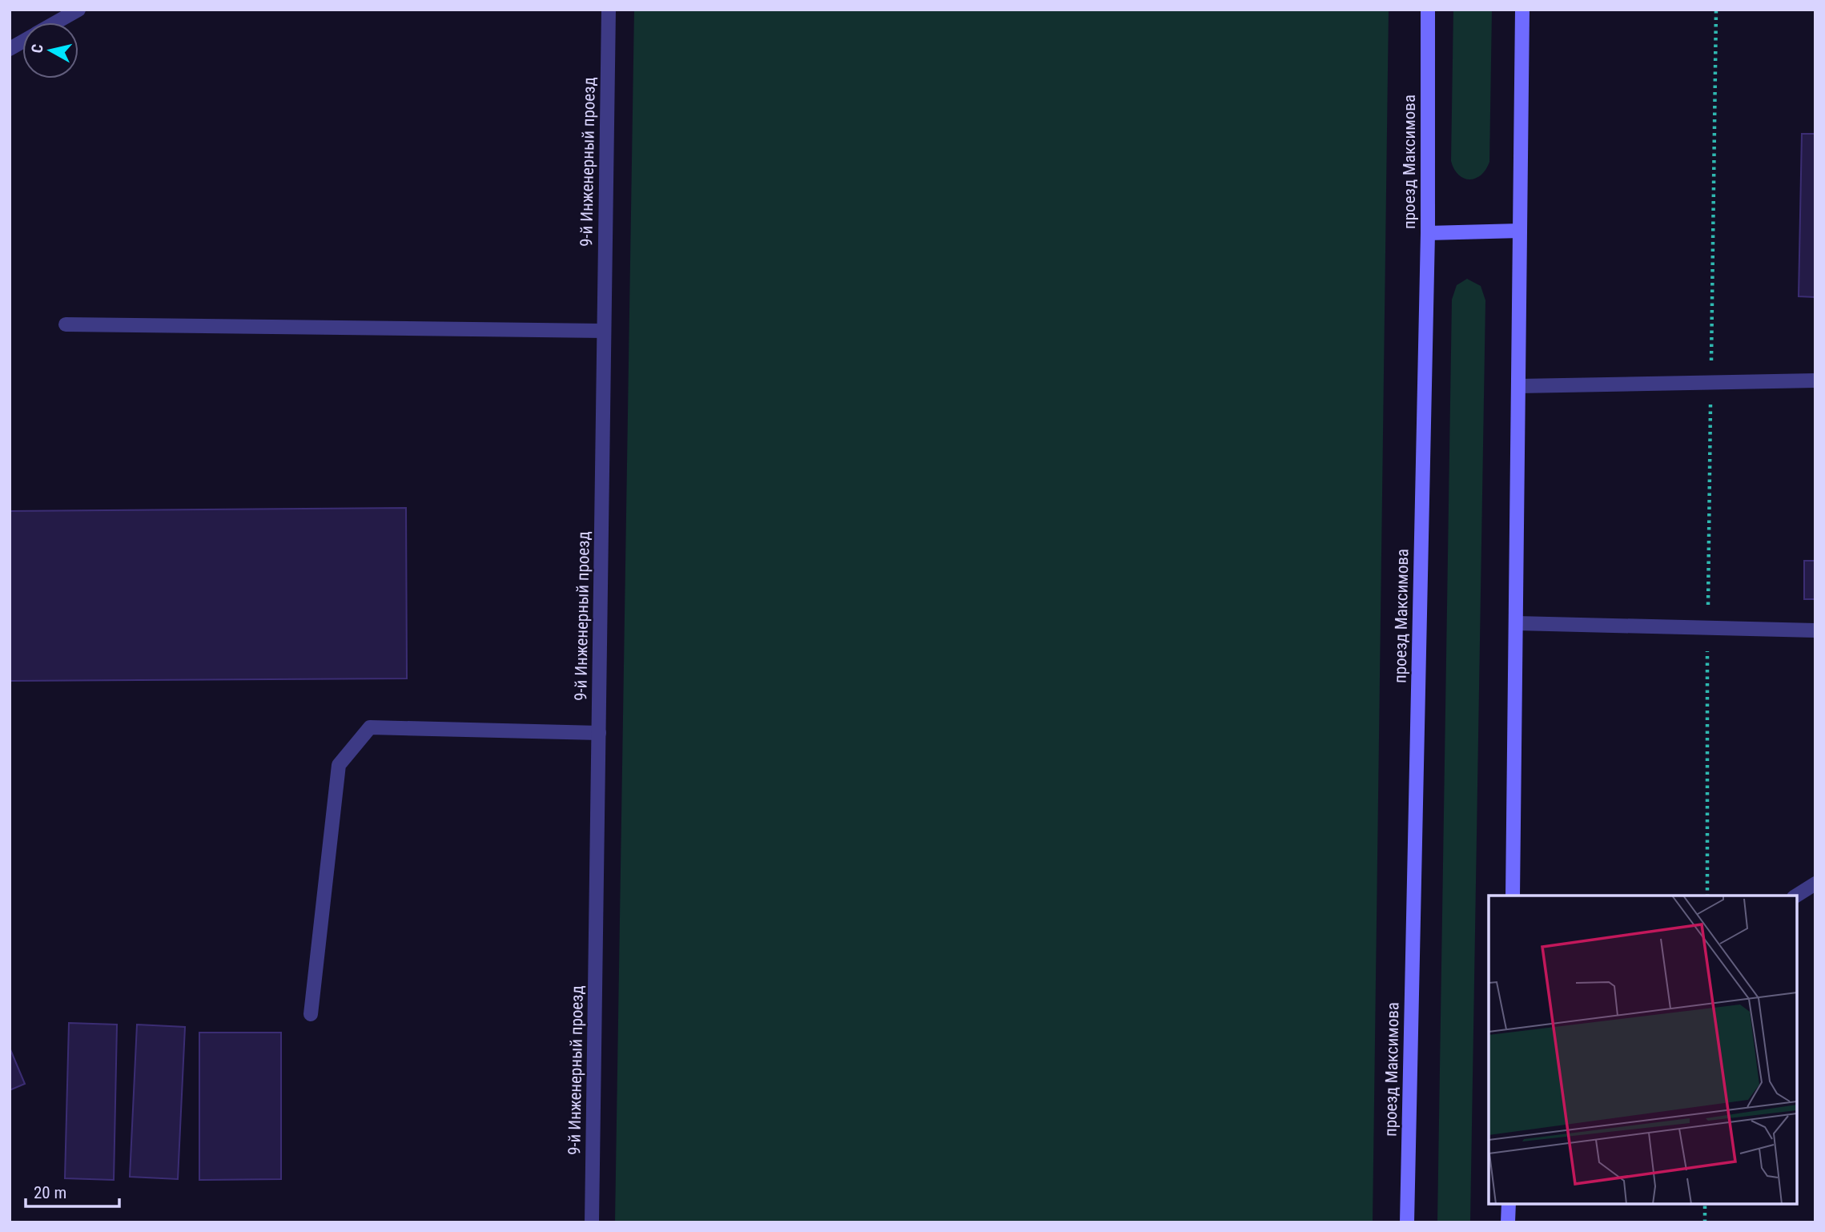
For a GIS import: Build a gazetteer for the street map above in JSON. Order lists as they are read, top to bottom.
{
  "streets": {
    "main road": ["проезд Максимова"],
    "street": ["9-й Инженерный проезд"]
  },
  "scale_bar": "20 m",
  "north": "left"
}
